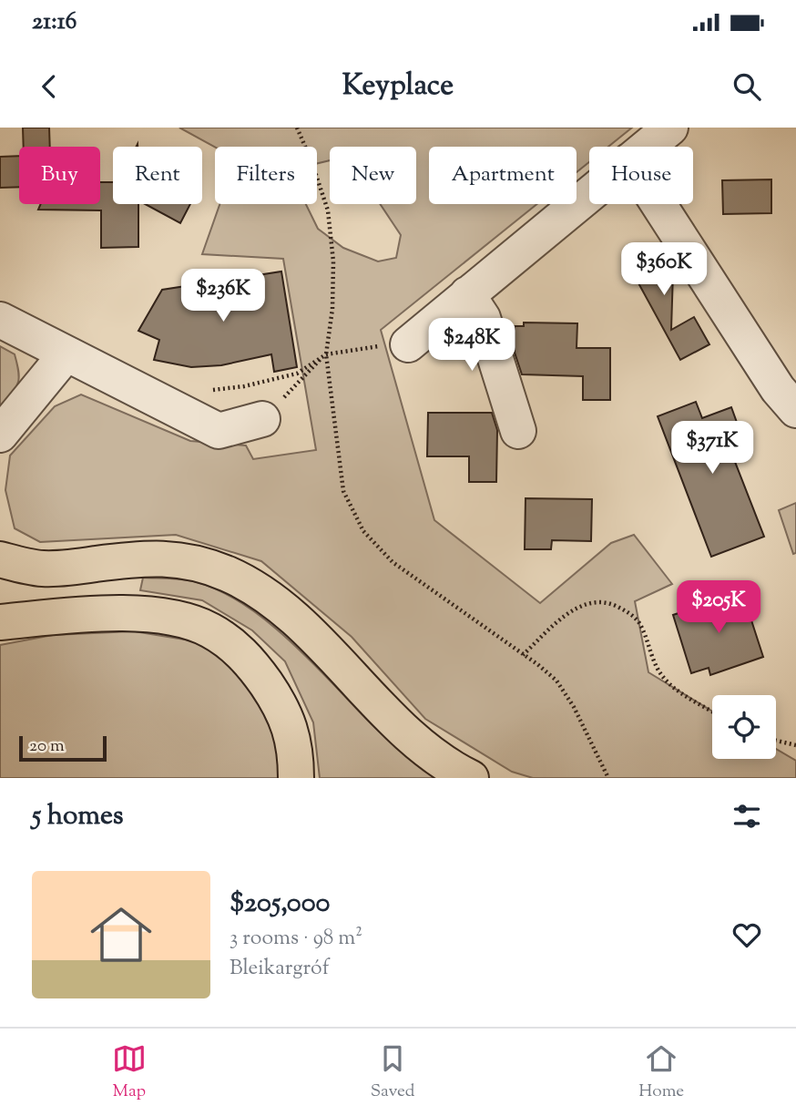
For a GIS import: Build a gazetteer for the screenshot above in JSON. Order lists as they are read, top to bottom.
{
  "scale_bar": "20 m",
  "page": {
    "status": "21:16",
    "header": "Keyplace",
    "chip": [
      "Buy",
      "Rent",
      "Filters",
      "New",
      "Apartment",
      "House"
    ],
    "price": [
      "$360K",
      "$236K",
      "$248K",
      "$371K",
      "$205K"
    ],
    "scale": "20 m",
    "heading": "5 homes",
    "list": [
      {
        "name": "$205,000",
        "note": "3 rooms · 98 m² · Bleikargróf"
      }
    ],
    "tabs": ["Map", "Saved", "Home"]
  }
}
